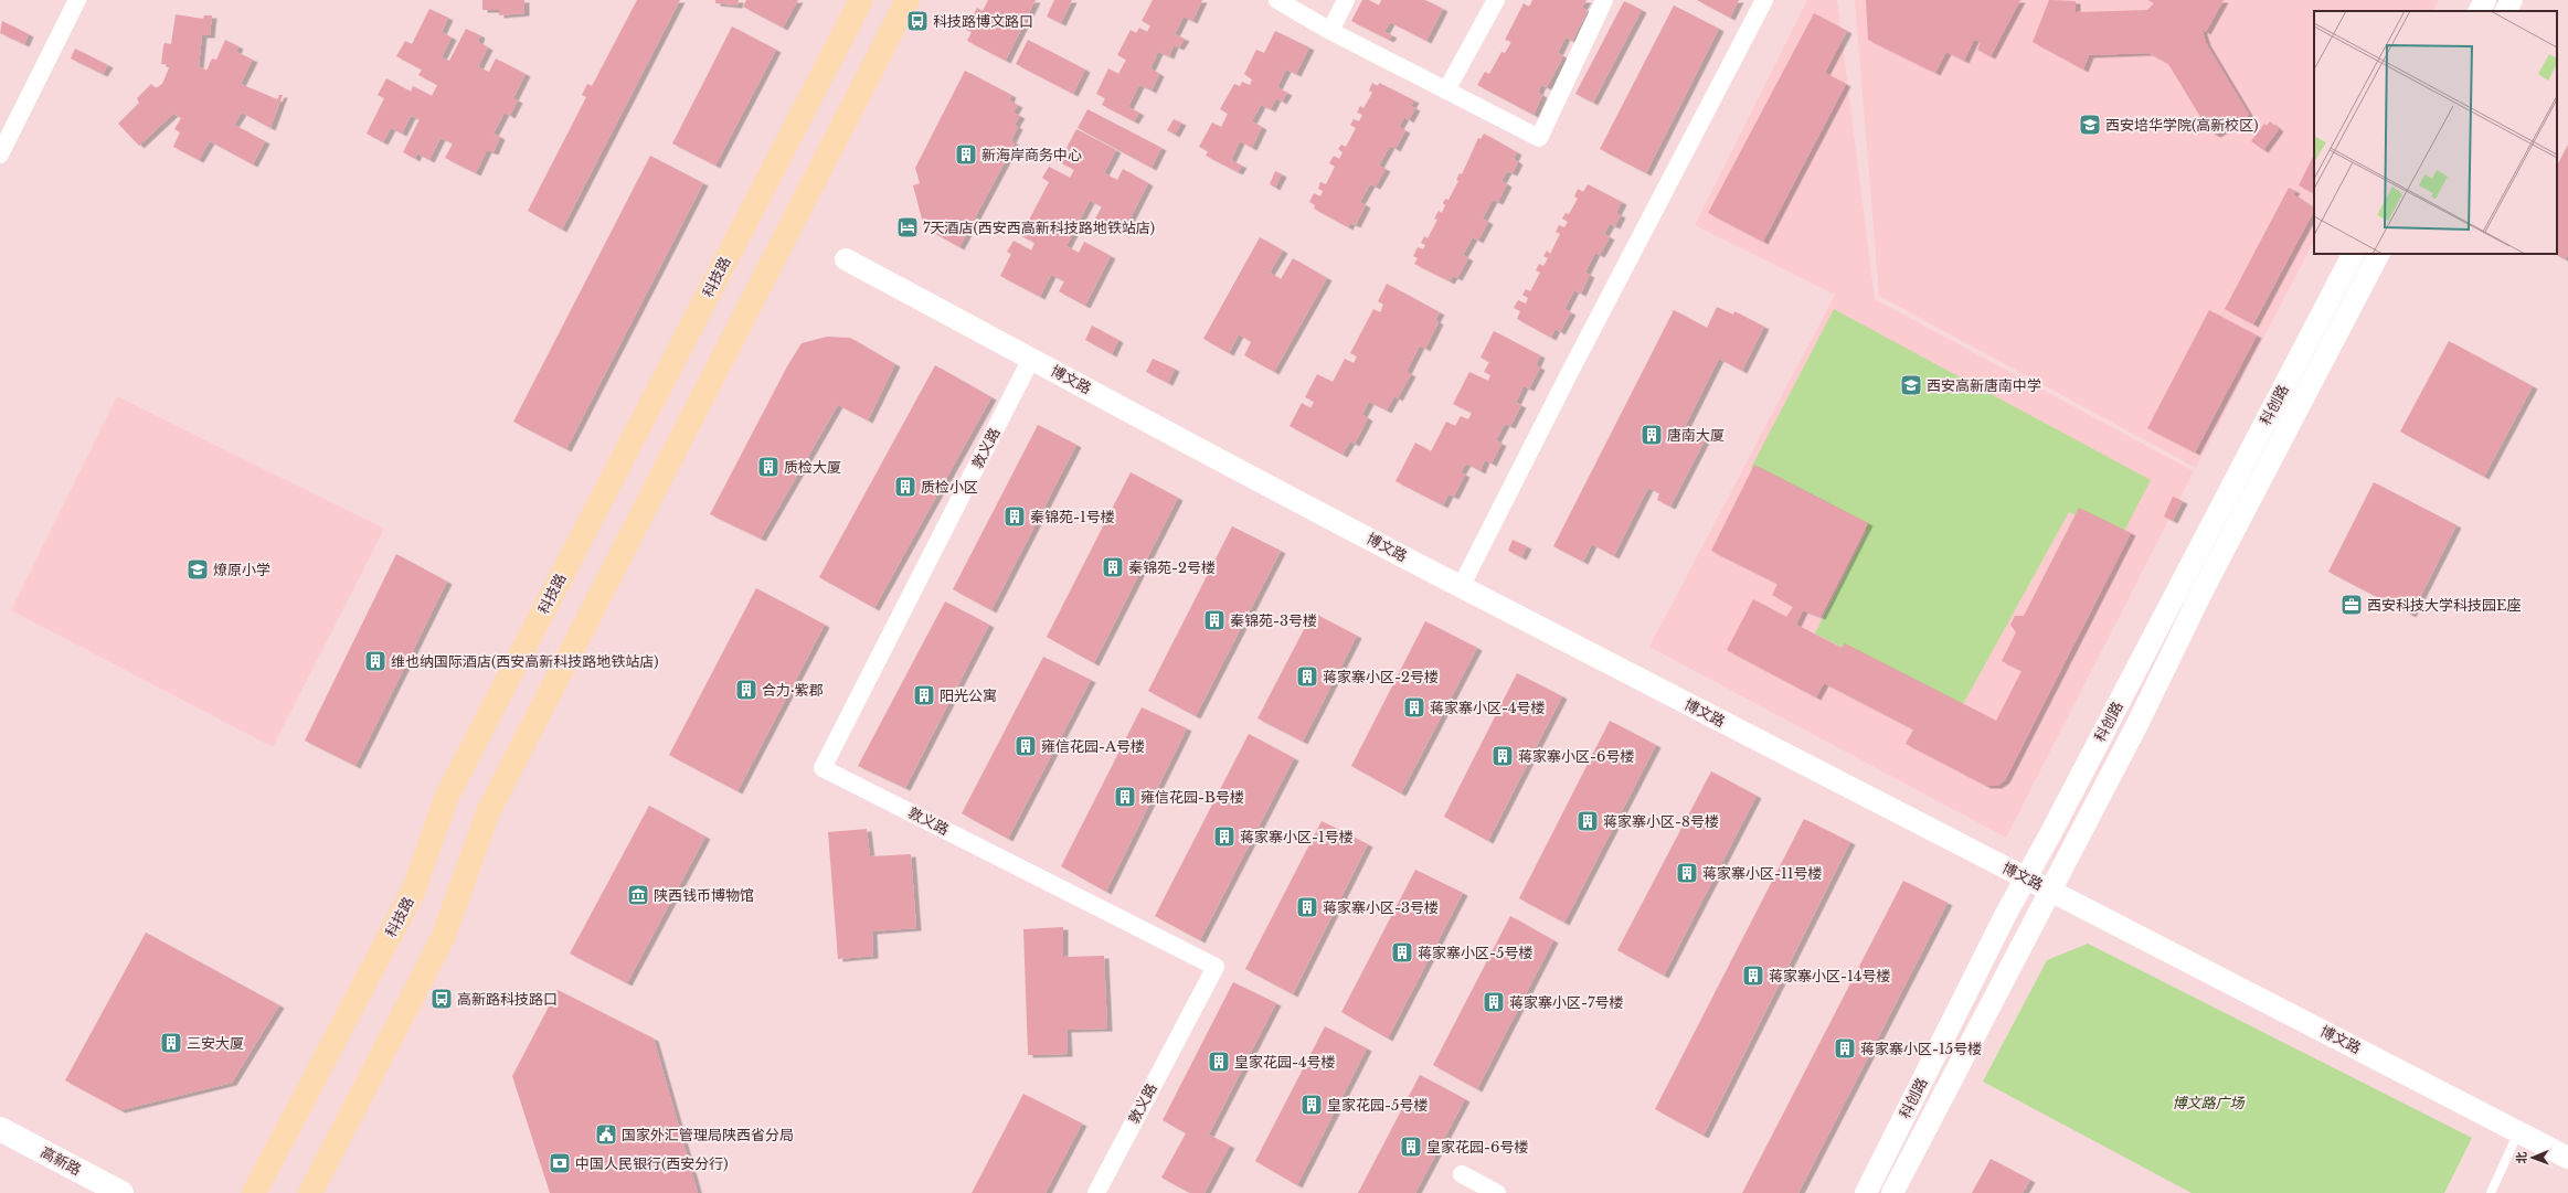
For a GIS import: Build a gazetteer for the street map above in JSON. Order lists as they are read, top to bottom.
{
  "streets": {
    "main road": ["科技路", "高新路"],
    "street": ["博文路", "科创路", "敦义路"]
  },
  "crossings": [
    ["博文路", "科创路"],
    ["博文路", "敦义路"]
  ],
  "parks": ["博文路广场"],
  "places": {
    "bus stop": ["科技路博文路口", "高新路科技路口"],
    "school or university": ["西安培华学院(高新校区)", "西安高新唐南中学", "燎原小学"],
    "building": [
      "新海岸商务中心",
      "唐南大厦",
      "质检大厦",
      "质检小区",
      "秦锦苑-1号楼",
      "秦锦苑-2号楼",
      "秦锦苑-3号楼",
      "维也纳国际酒店(西安高新科技路地铁站店)",
      "蒋家寨小区-2号楼",
      "合力·紫郡",
      "阳光公寓",
      "蒋家寨小区-4号楼",
      "雍信花园-A号楼",
      "蒋家寨小区-6号楼",
      "雍信花园-B号楼",
      "蒋家寨小区-8号楼",
      "蒋家寨小区-1号楼",
      "蒋家寨小区-11号楼",
      "蒋家寨小区-3号楼",
      "蒋家寨小区-5号楼",
      "蒋家寨小区-14号楼",
      "蒋家寨小区-7号楼",
      "三安大厦",
      "蒋家寨小区-15号楼",
      "皇家花园-4号楼",
      "皇家花园-5号楼",
      "皇家花园-6号楼"
    ],
    "hotel": ["7天酒店(西安西高新科技路地铁站店)"],
    "office": ["西安科技大学科技园E座"],
    "museum": ["陕西钱币博物馆"],
    "public building": ["国家外汇管理局陕西省分局"],
    "bank": ["中国人民银行(西安分行)"]
  },
  "north": "left"
}
